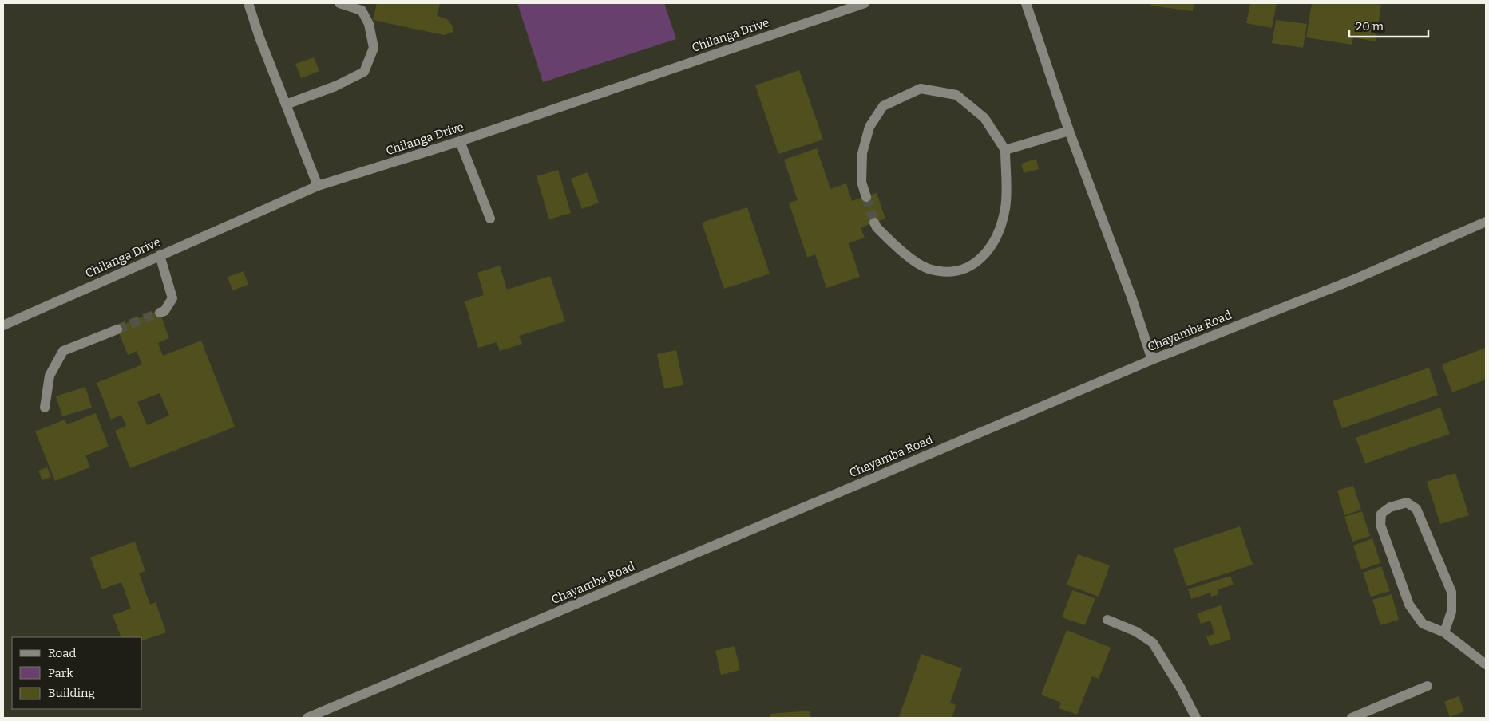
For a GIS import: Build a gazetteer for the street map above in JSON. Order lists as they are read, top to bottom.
{
  "streets": {
    "street": ["Chilanga Drive", "Chayamba Road"]
  },
  "legend": ["Road", "Park", "Building"],
  "scale_bar": "20 m"
}
